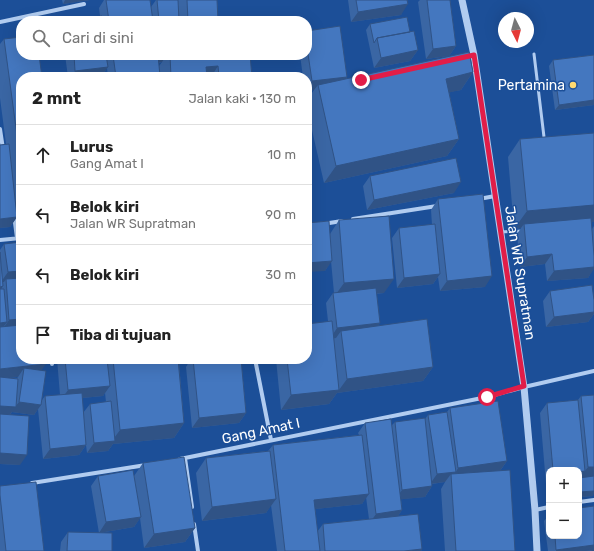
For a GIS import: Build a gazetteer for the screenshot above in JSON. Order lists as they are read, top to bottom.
{
  "streets": {
    "street": ["Jalan WR Supratman", "Gang Amat I"]
  },
  "crossings": [
    ["Jalan WR Supratman", "Gang Amat I"]
  ],
  "places": ["Pertamina"],
  "north": "bottom",
  "page": {
    "search": "Cari di sini",
    "heading": ["2 mnt", "Jalan kaki · 130 m"],
    "list": [
      ["Lurus", "Gang Amat I", "10 m"],
      ["Belok kiri", "Jalan WR Supratman", "90 m"],
      ["Belok kiri", "30 m"],
      "Tiba di tujuan"
    ],
    "map_buttons": ["+", "−"]
  }
}
